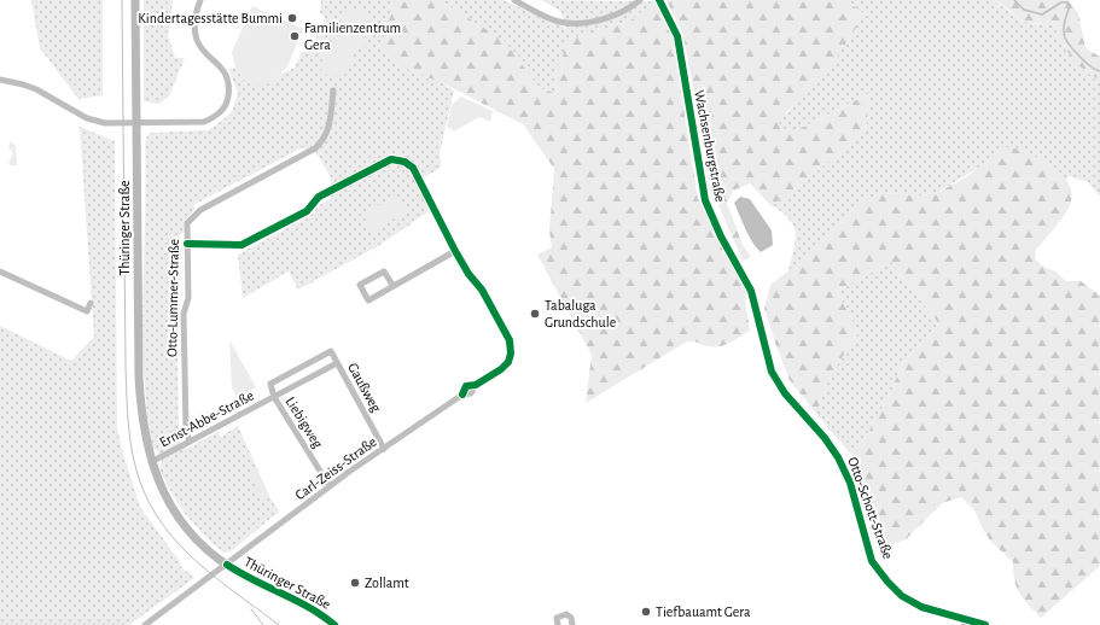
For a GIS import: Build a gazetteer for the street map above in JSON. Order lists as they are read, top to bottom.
{
  "streets": {
    "main road": ["Thüringer Straße"],
    "street": [
      "Wachsenburgstraße",
      "Otto-Lummer-Straße",
      "Gaußweg",
      "Ernst-Abbe-Straße",
      "Liebigweg",
      "Carl-Zeiss-Straße",
      "Otto-Schott-Straße"
    ]
  },
  "crossings": [
    ["Wachsenburgstraße", "Otto-Schott-Straße"],
    ["Thüringer Straße", "Ernst-Abbe-Straße"],
    ["Thüringer Straße", "Carl-Zeiss-Straße"],
    ["Otto-Lummer-Straße", "Ernst-Abbe-Straße"],
    ["Gaußweg", "Ernst-Abbe-Straße"],
    ["Gaußweg", "Carl-Zeiss-Straße"],
    ["Ernst-Abbe-Straße", "Liebigweg"],
    ["Liebigweg", "Carl-Zeiss-Straße"]
  ],
  "places": [
    "Kindertagesstätte Bummi",
    "Familienzentrum Gera",
    "Tabaluga Grundschule",
    "Zollamt",
    "Tiefbauamt Gera"
  ]
}
